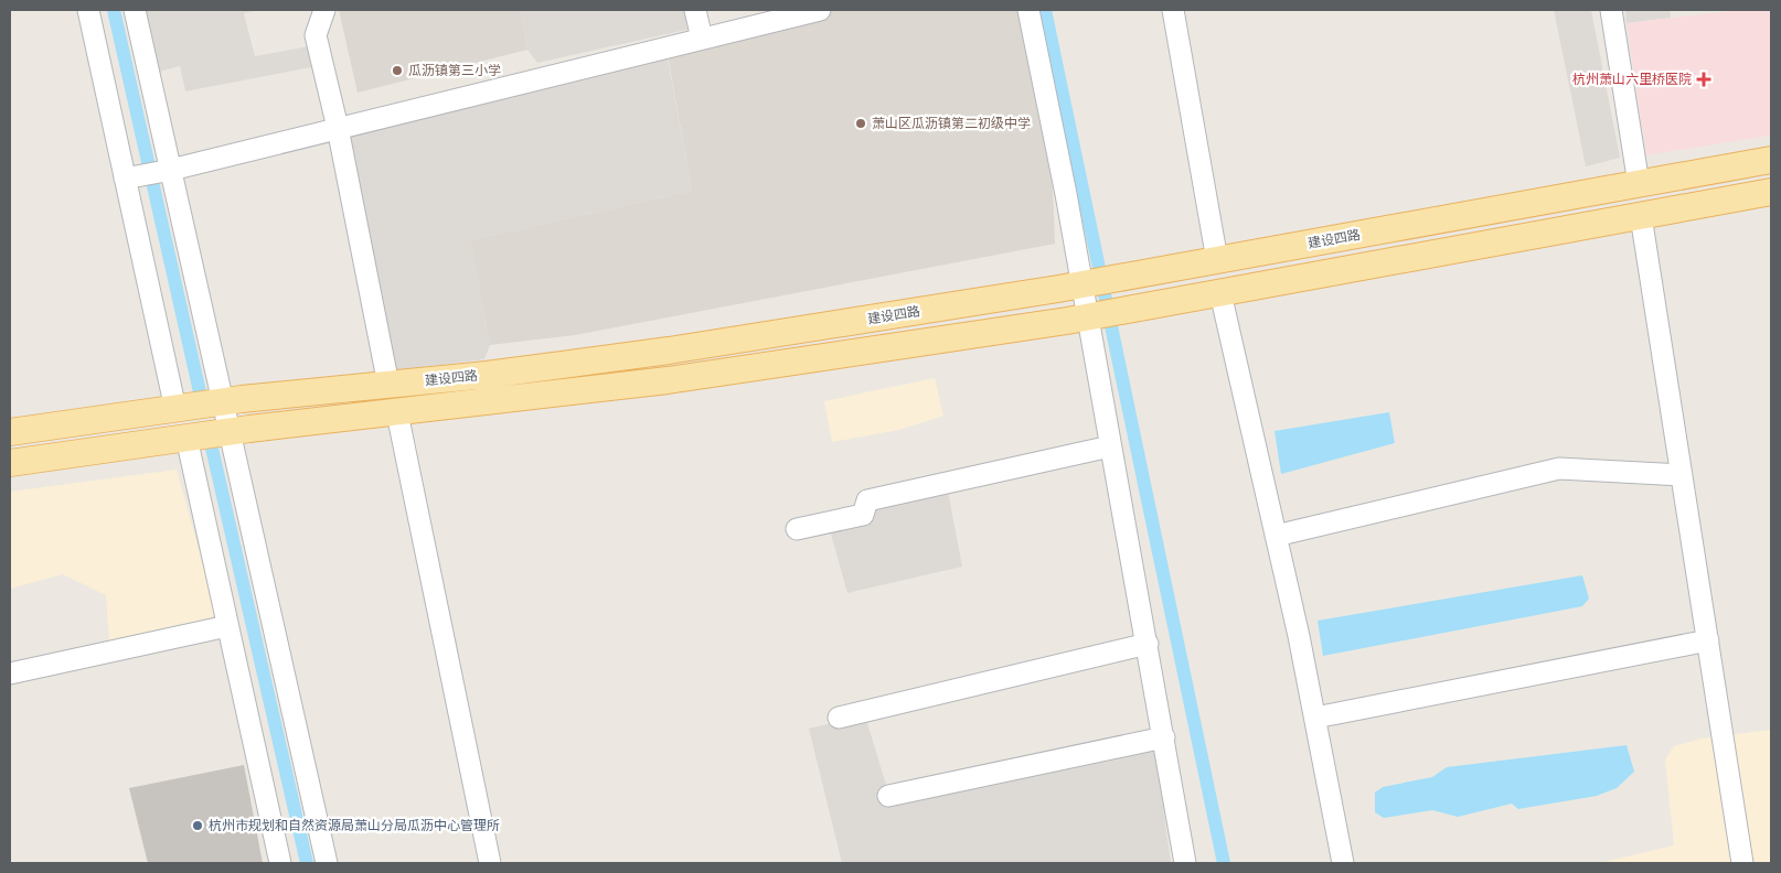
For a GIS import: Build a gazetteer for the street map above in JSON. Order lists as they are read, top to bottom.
{
  "streets": {
    "main road": ["建设四路"]
  },
  "places": {
    "other": ["瓜沥镇第三小学", "萧山区瓜沥镇第二初级中学", "杭州市规划和自然资源局萧山分局瓜沥中心管理所"],
    "health": ["杭州萧山六里桥医院"]
  }
}
